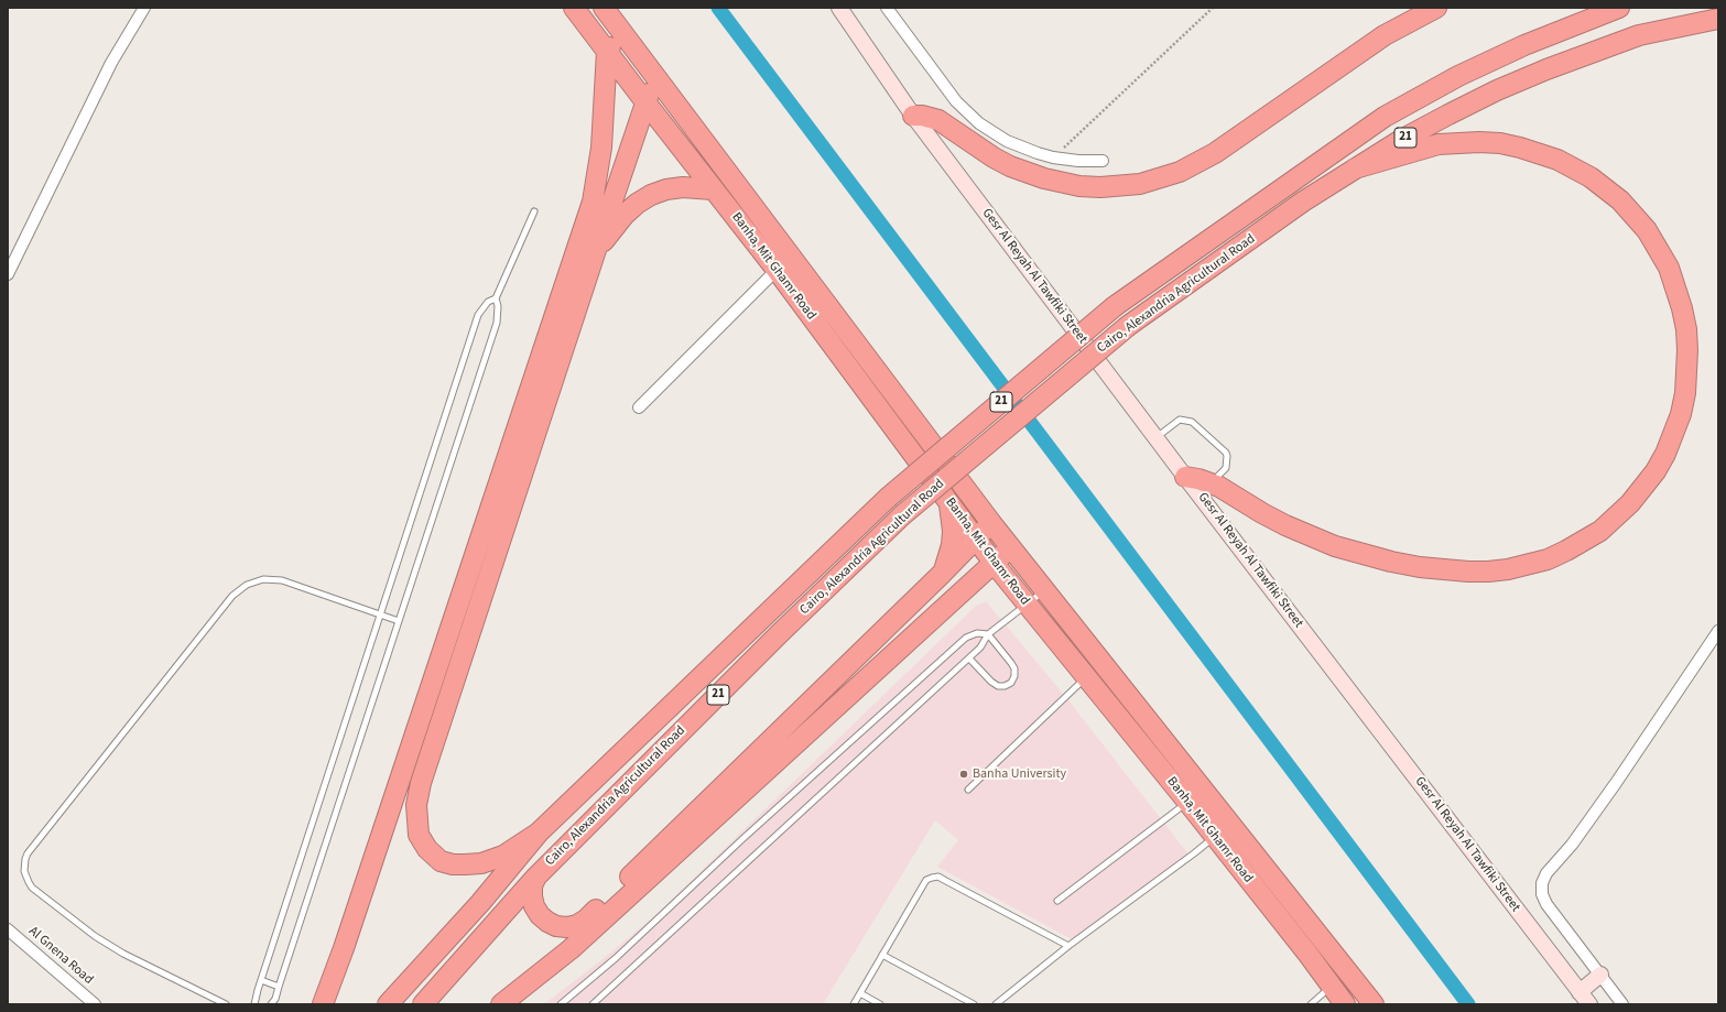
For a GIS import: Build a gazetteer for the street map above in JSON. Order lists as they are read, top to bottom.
{
  "streets": {
    "highway": ["21", "Banha, Mit Ghamr Road", "Cairo, Alexandria Agricultural Road"],
    "main road": ["Gesr Al Reyah Al Tawfiki Street"],
    "street": ["Al Gnena Road"]
  },
  "places": ["Banha University"]
}
